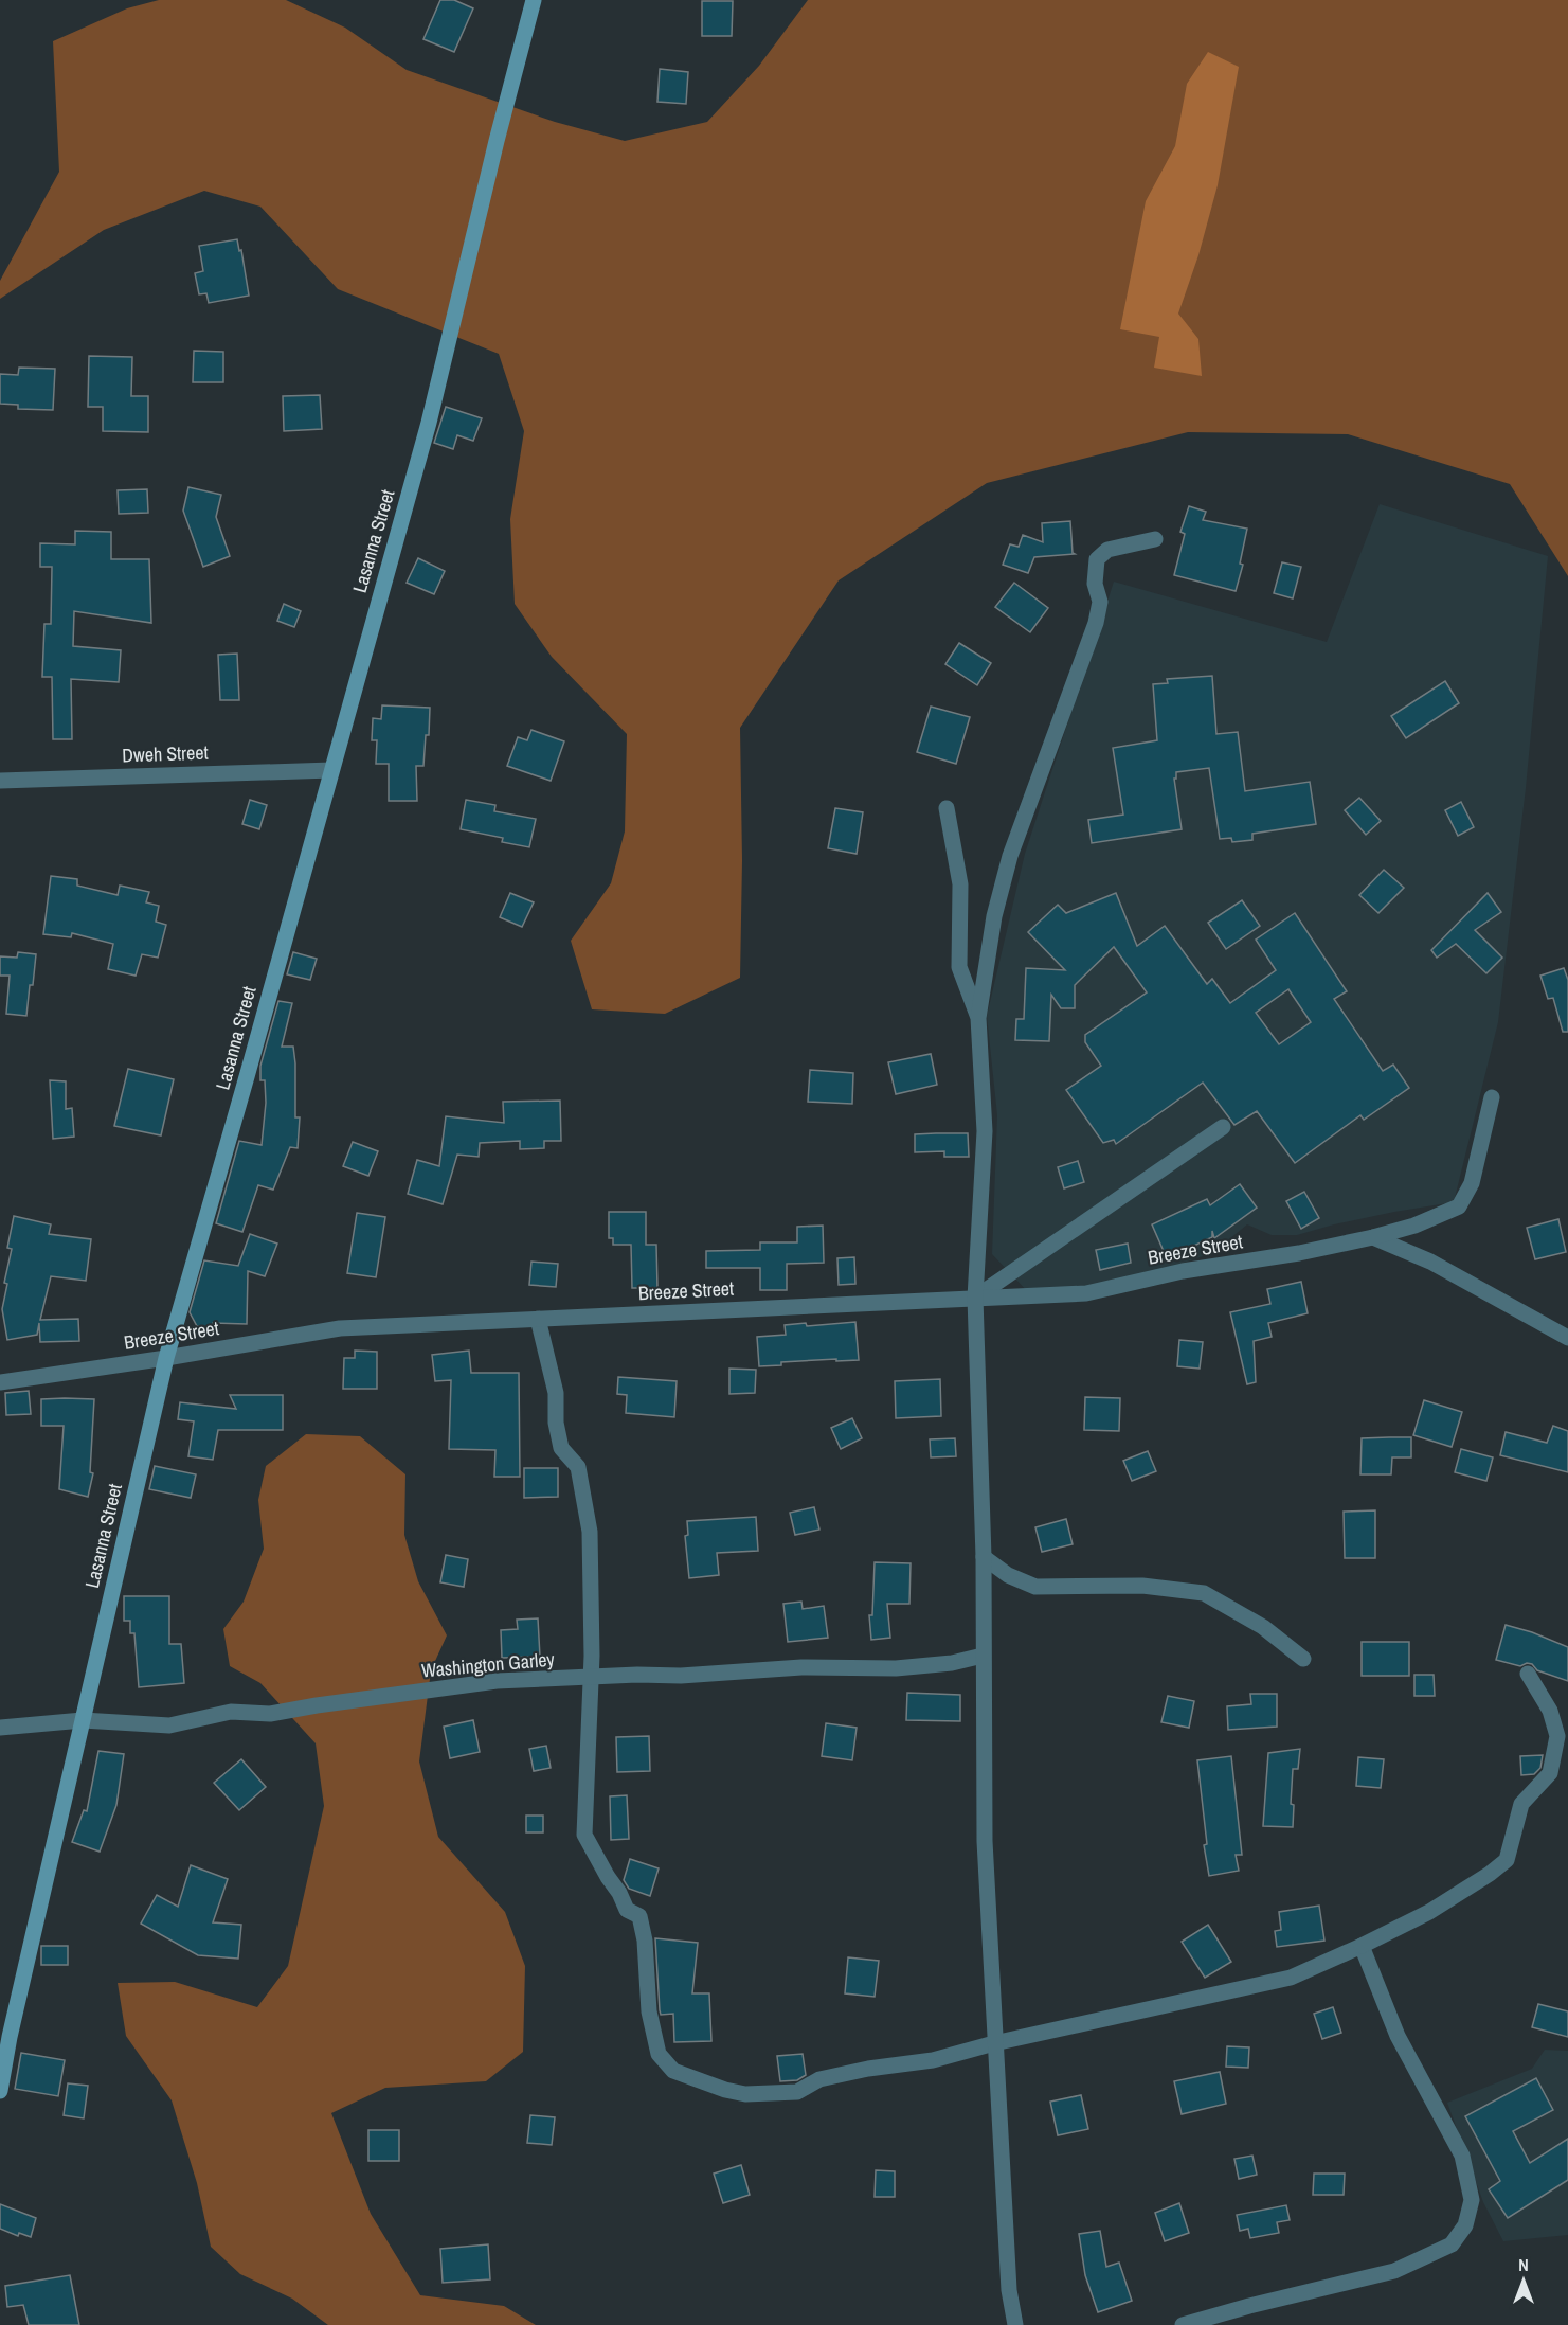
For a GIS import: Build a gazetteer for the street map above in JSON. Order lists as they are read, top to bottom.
{
  "streets": {
    "street": [
      "Lasanna Street",
      "Dweh Street",
      "Breeze Street",
      "Washington Garley"
    ]
  },
  "crossings": [
    ["Lasanna Street", "Dweh Street"],
    ["Lasanna Street", "Breeze Street"],
    ["Lasanna Street", "Washington Garley"]
  ],
  "north": "top"
}
